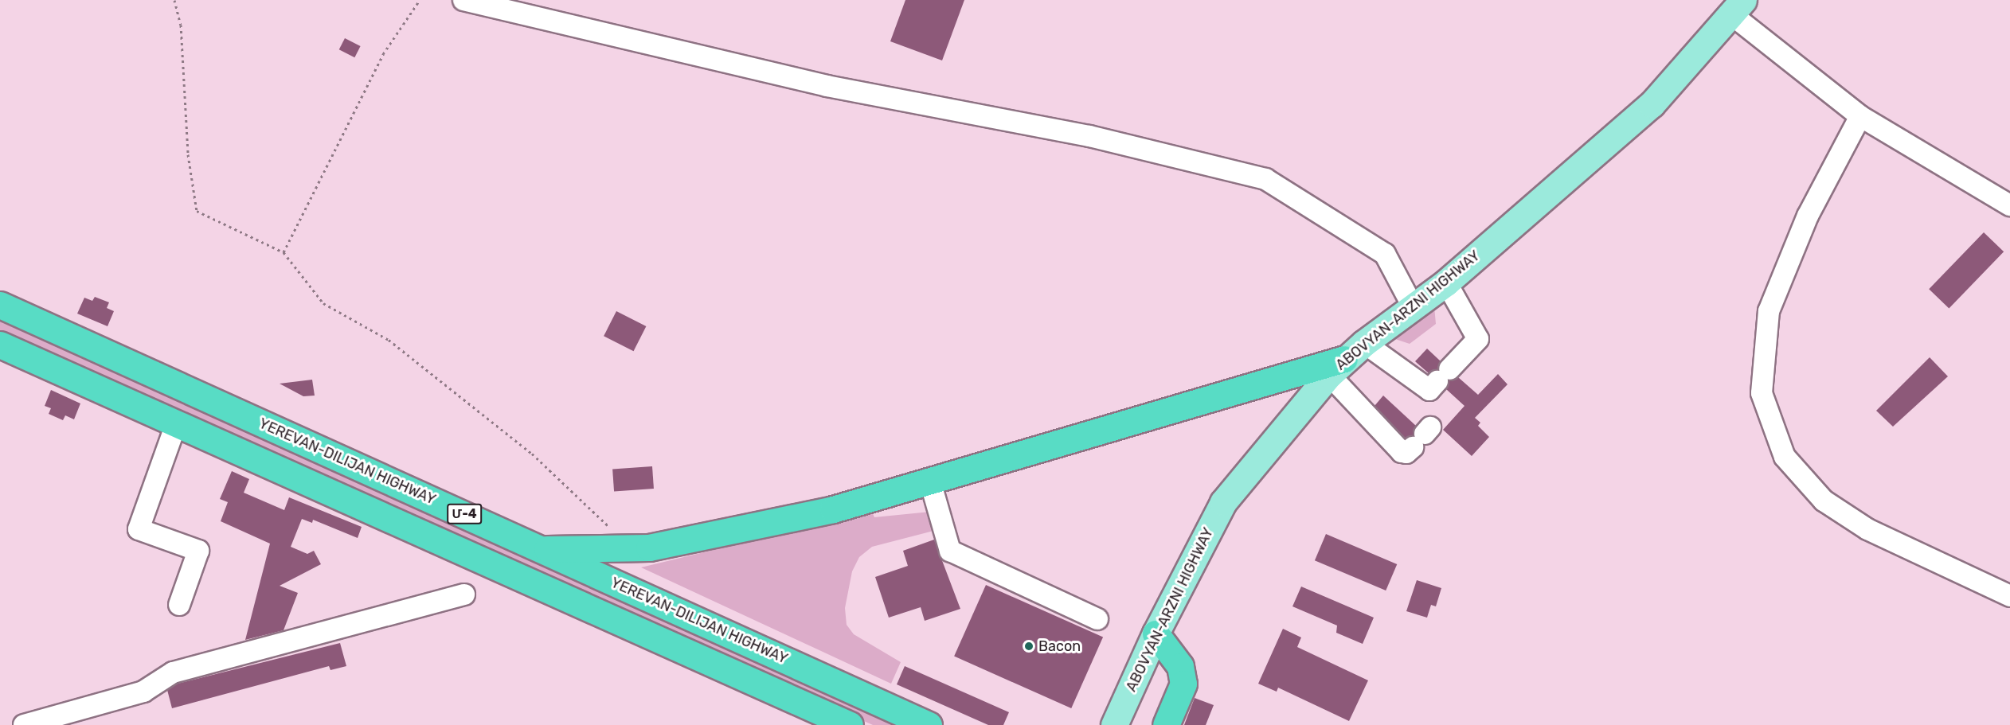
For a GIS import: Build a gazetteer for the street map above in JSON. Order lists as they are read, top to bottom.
{
  "streets": {
    "highway": ["YEREVAN-DILIJAN HIGHWAY", "Մ-4"],
    "main road": ["ABOVYAN-ARZNI HIGHWAY"]
  },
  "places": ["Bacon"]
}
